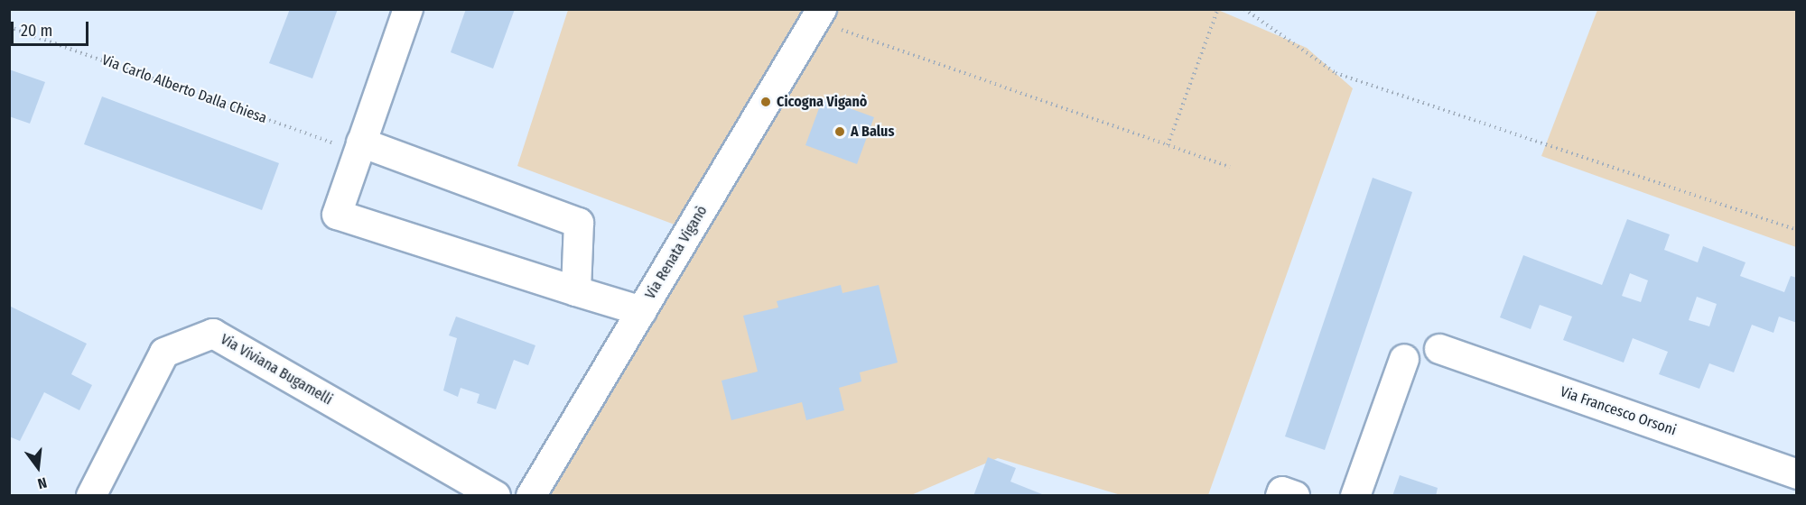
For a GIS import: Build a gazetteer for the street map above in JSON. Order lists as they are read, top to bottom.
{
  "streets": {
    "street": ["Via Renata Viganò", "Via Viviana Bugamelli", "Via Francesco Orsoni"],
    "path": ["Via Carlo Alberto Dalla Chiesa"]
  },
  "places": ["Cicogna Viganò", "A Balus"],
  "scale_bar": "20 m",
  "north": "bottom"
}
